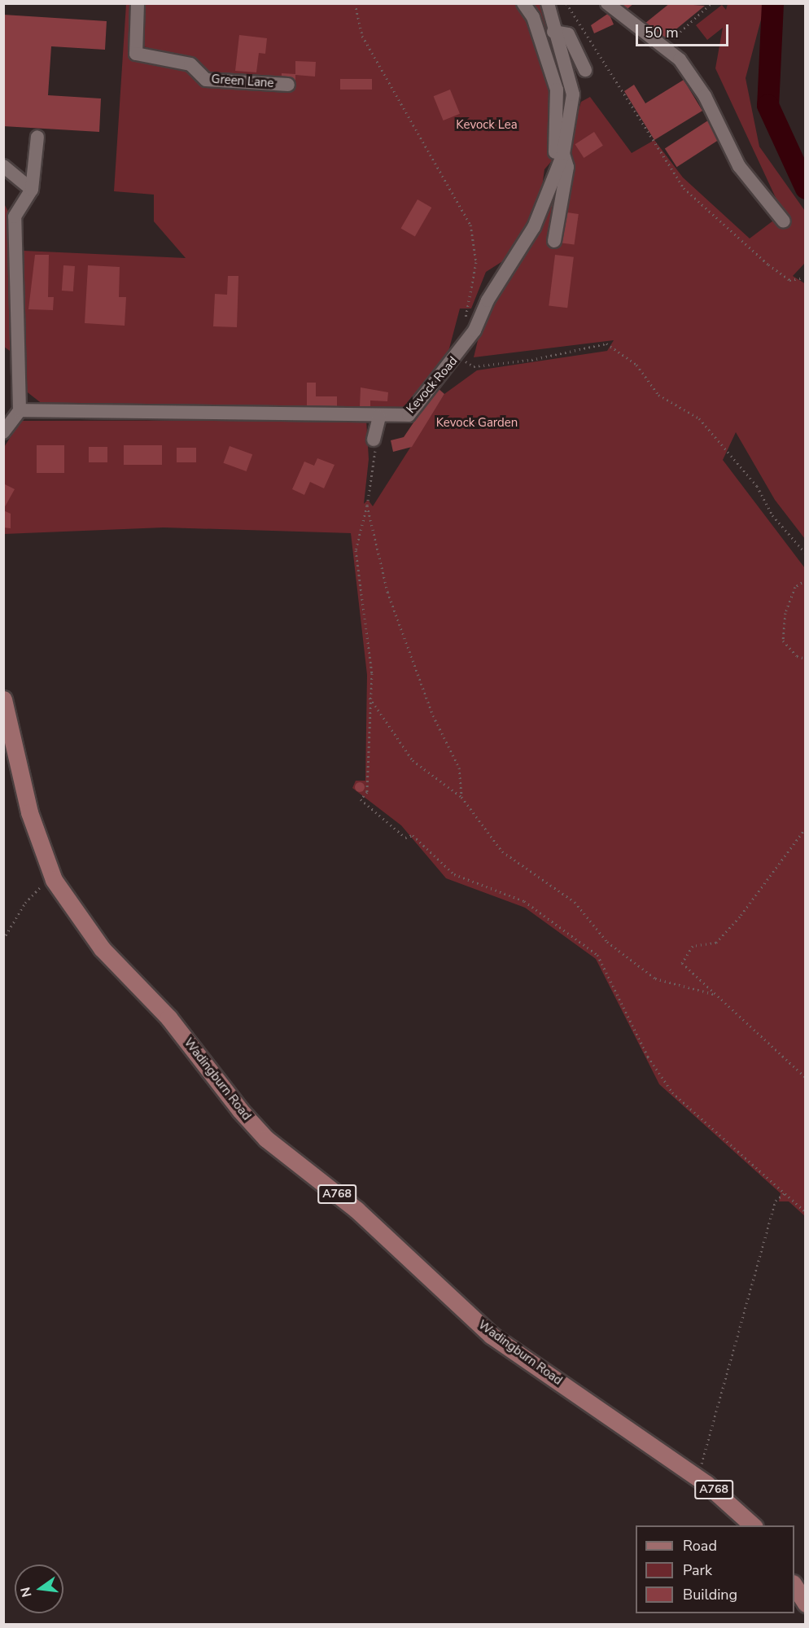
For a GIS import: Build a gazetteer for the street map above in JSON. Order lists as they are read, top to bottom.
{
  "streets": {
    "main road": ["Wadingburn Road", "A768"],
    "street": ["Green Lane", "Kevock Road"]
  },
  "crossings": [
    ["Wadingburn Road", "A768"]
  ],
  "parks": ["Kevock Lea", "Kevock Garden"],
  "legend": ["Road", "Park", "Building"],
  "scale_bar": "50 m",
  "north": "left"
}
